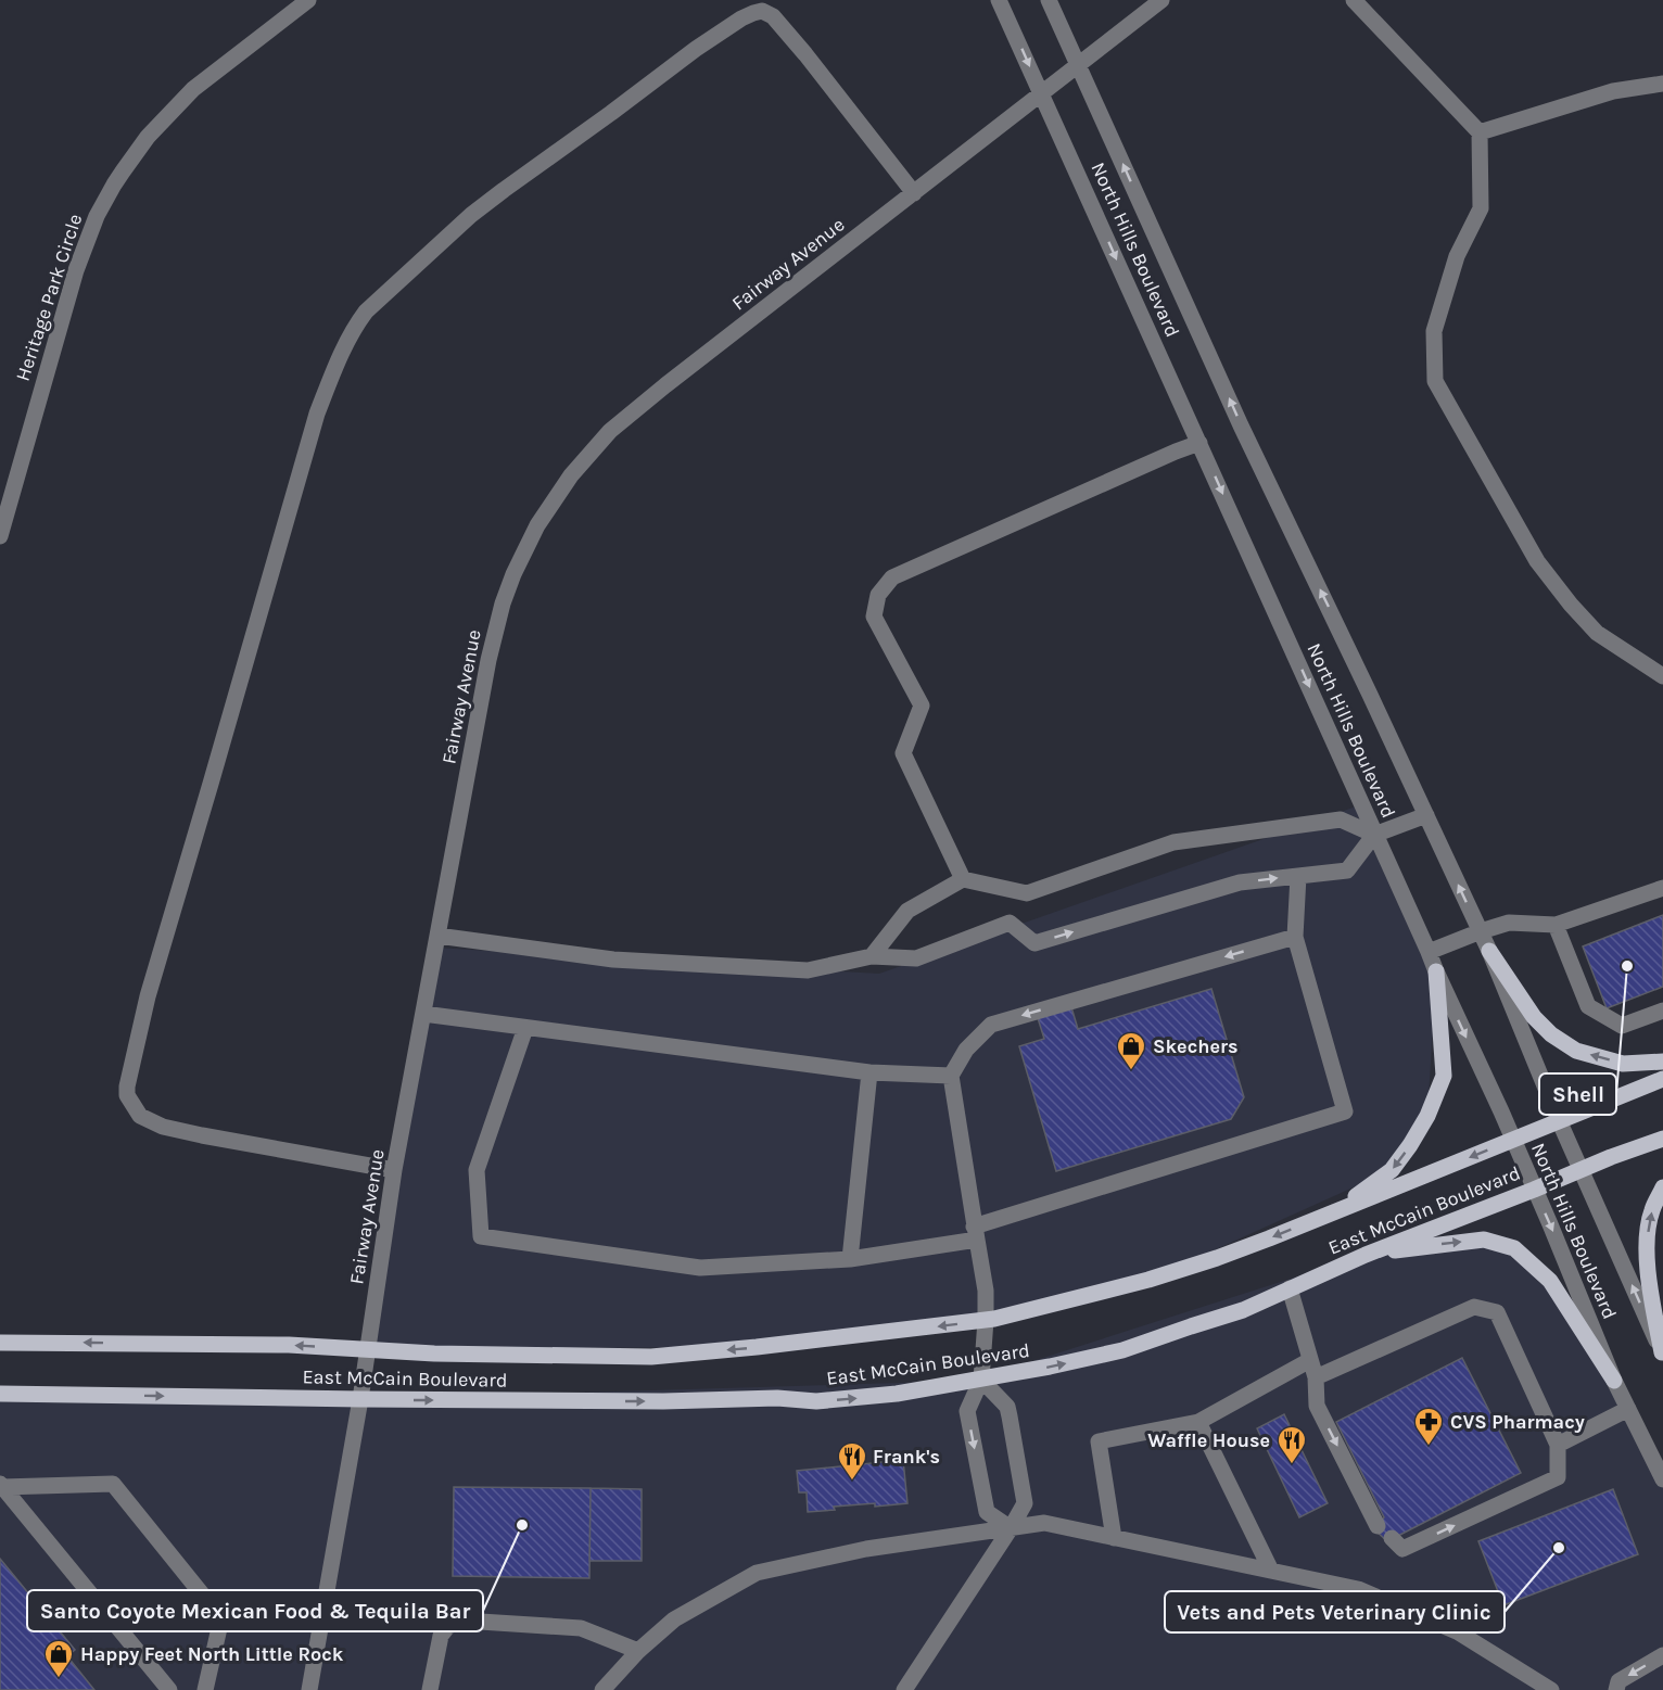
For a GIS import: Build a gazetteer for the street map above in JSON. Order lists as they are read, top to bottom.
{
  "streets": {
    "main road": ["East McCain Boulevard"],
    "street": ["North Hills Boulevard", "Fairway Avenue", "Heritage Park Circle"]
  },
  "crossings": [
    ["North Hills Boulevard", "Fairway Avenue"],
    ["North Hills Boulevard", "East McCain Boulevard"],
    ["Fairway Avenue", "East McCain Boulevard"]
  ],
  "places": {
    "other": ["Shell", "Santo Coyote Mexican Food & Tequila Bar", "Vets and Pets Veterinary Clinic"],
    "shop": ["Skechers", "Happy Feet North Little Rock"],
    "pharmacy": ["CVS Pharmacy"],
    "restaurant": ["Waffle House", "Frank's"]
  }
}
